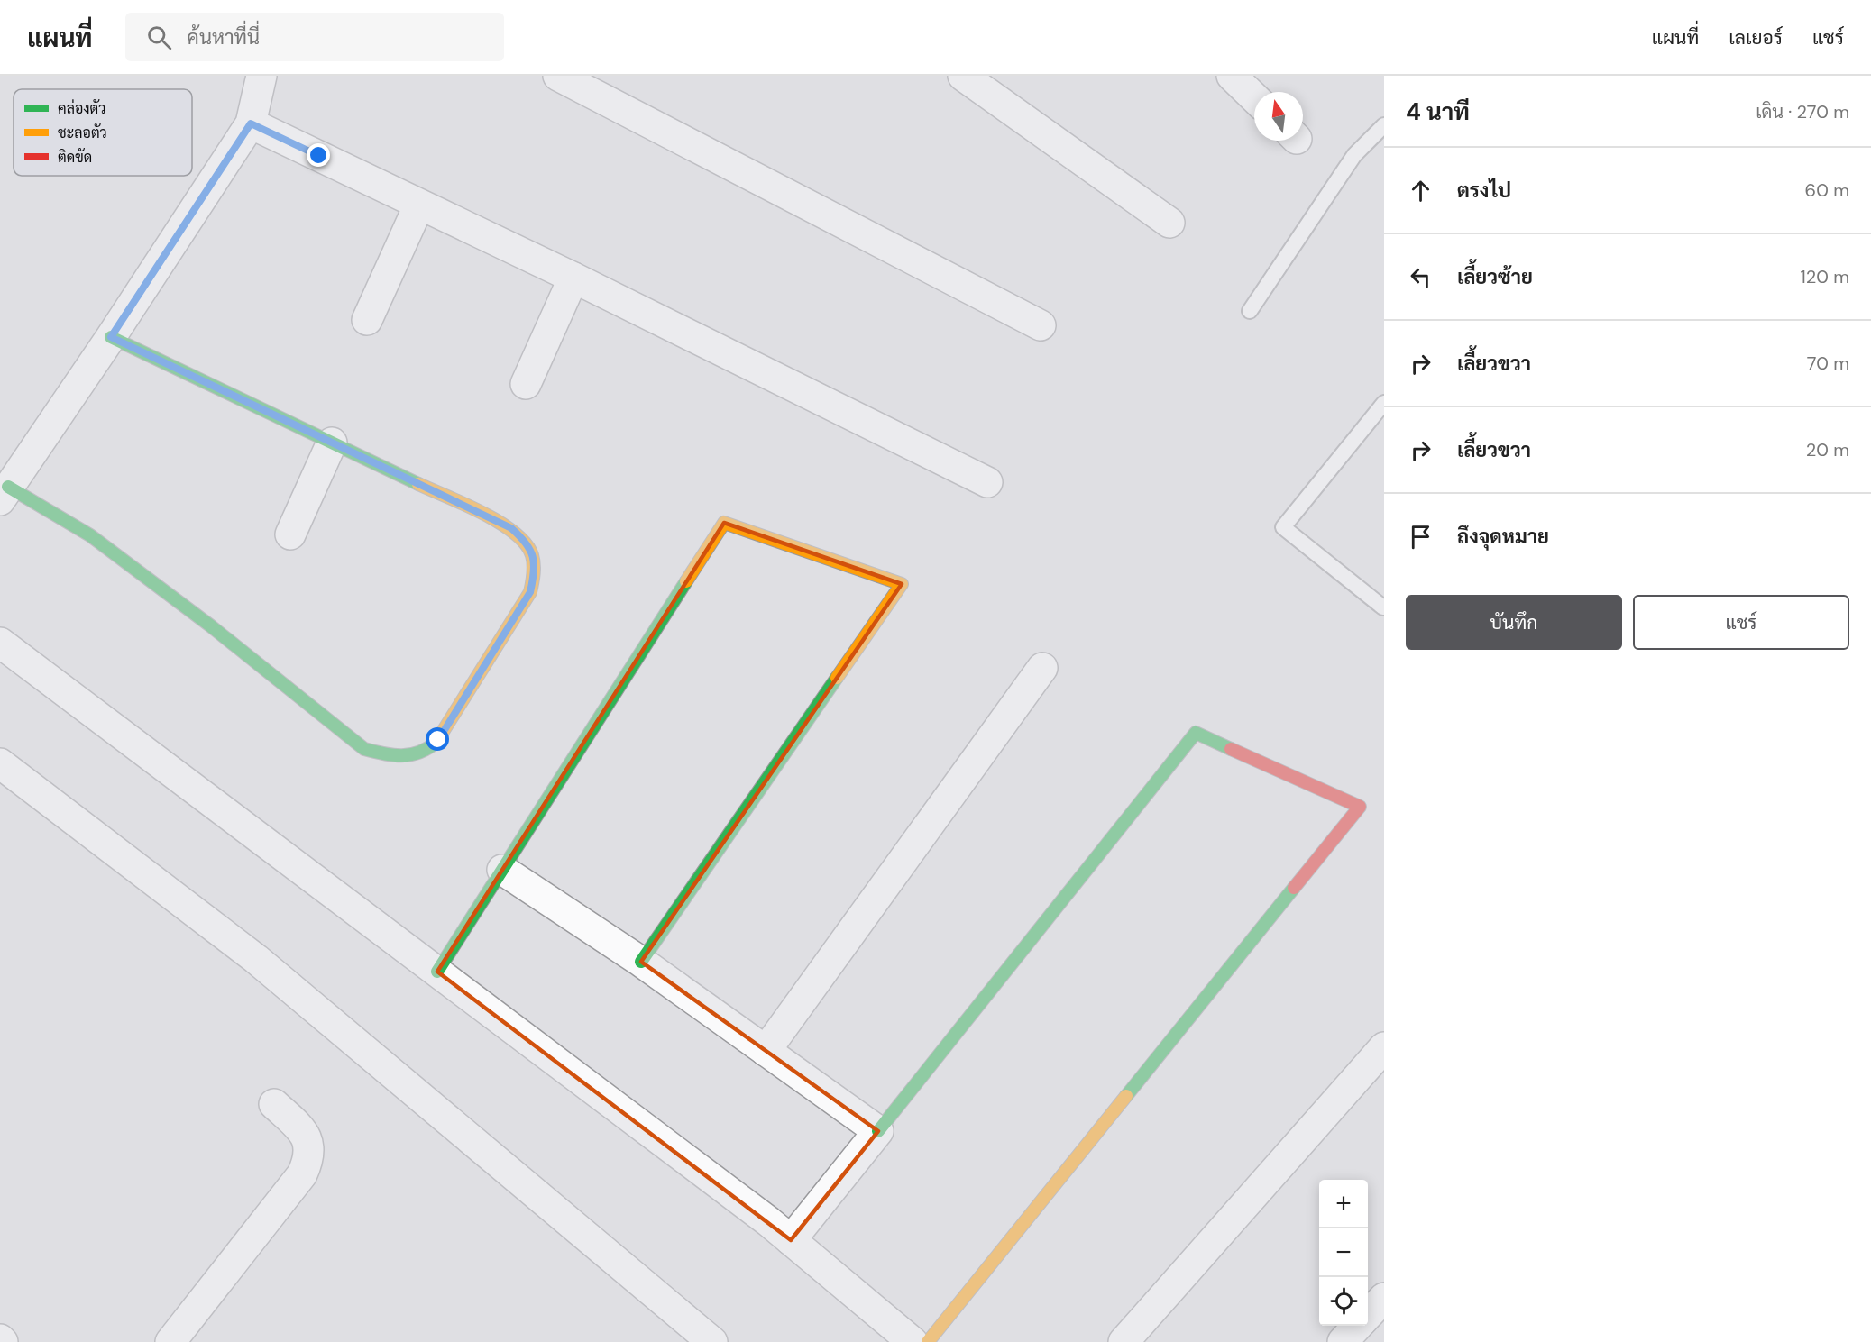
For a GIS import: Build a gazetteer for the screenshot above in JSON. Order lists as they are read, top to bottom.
{
  "legend": ["คล่องตัว", "ชะลอตัว", "ติดขัด"],
  "north": "top",
  "page": {
    "header": "แผนที่",
    "search": "ค้นหาที่นี่",
    "nav": ["แผนที่", "เลเยอร์", "แชร์"],
    "heading": ["4 นาที", "เดิน · 270 m"],
    "list": [
      ["ตรงไป", "60 m"],
      ["เลี้ยวซ้าย", "120 m"],
      ["เลี้ยวขวา", "70 m"],
      ["เลี้ยวขวา", "20 m"],
      "ถึงจุดหมาย"
    ],
    "buttons": ["บันทึก", "แชร์"],
    "map_buttons": ["+", "−"]
  }
}
